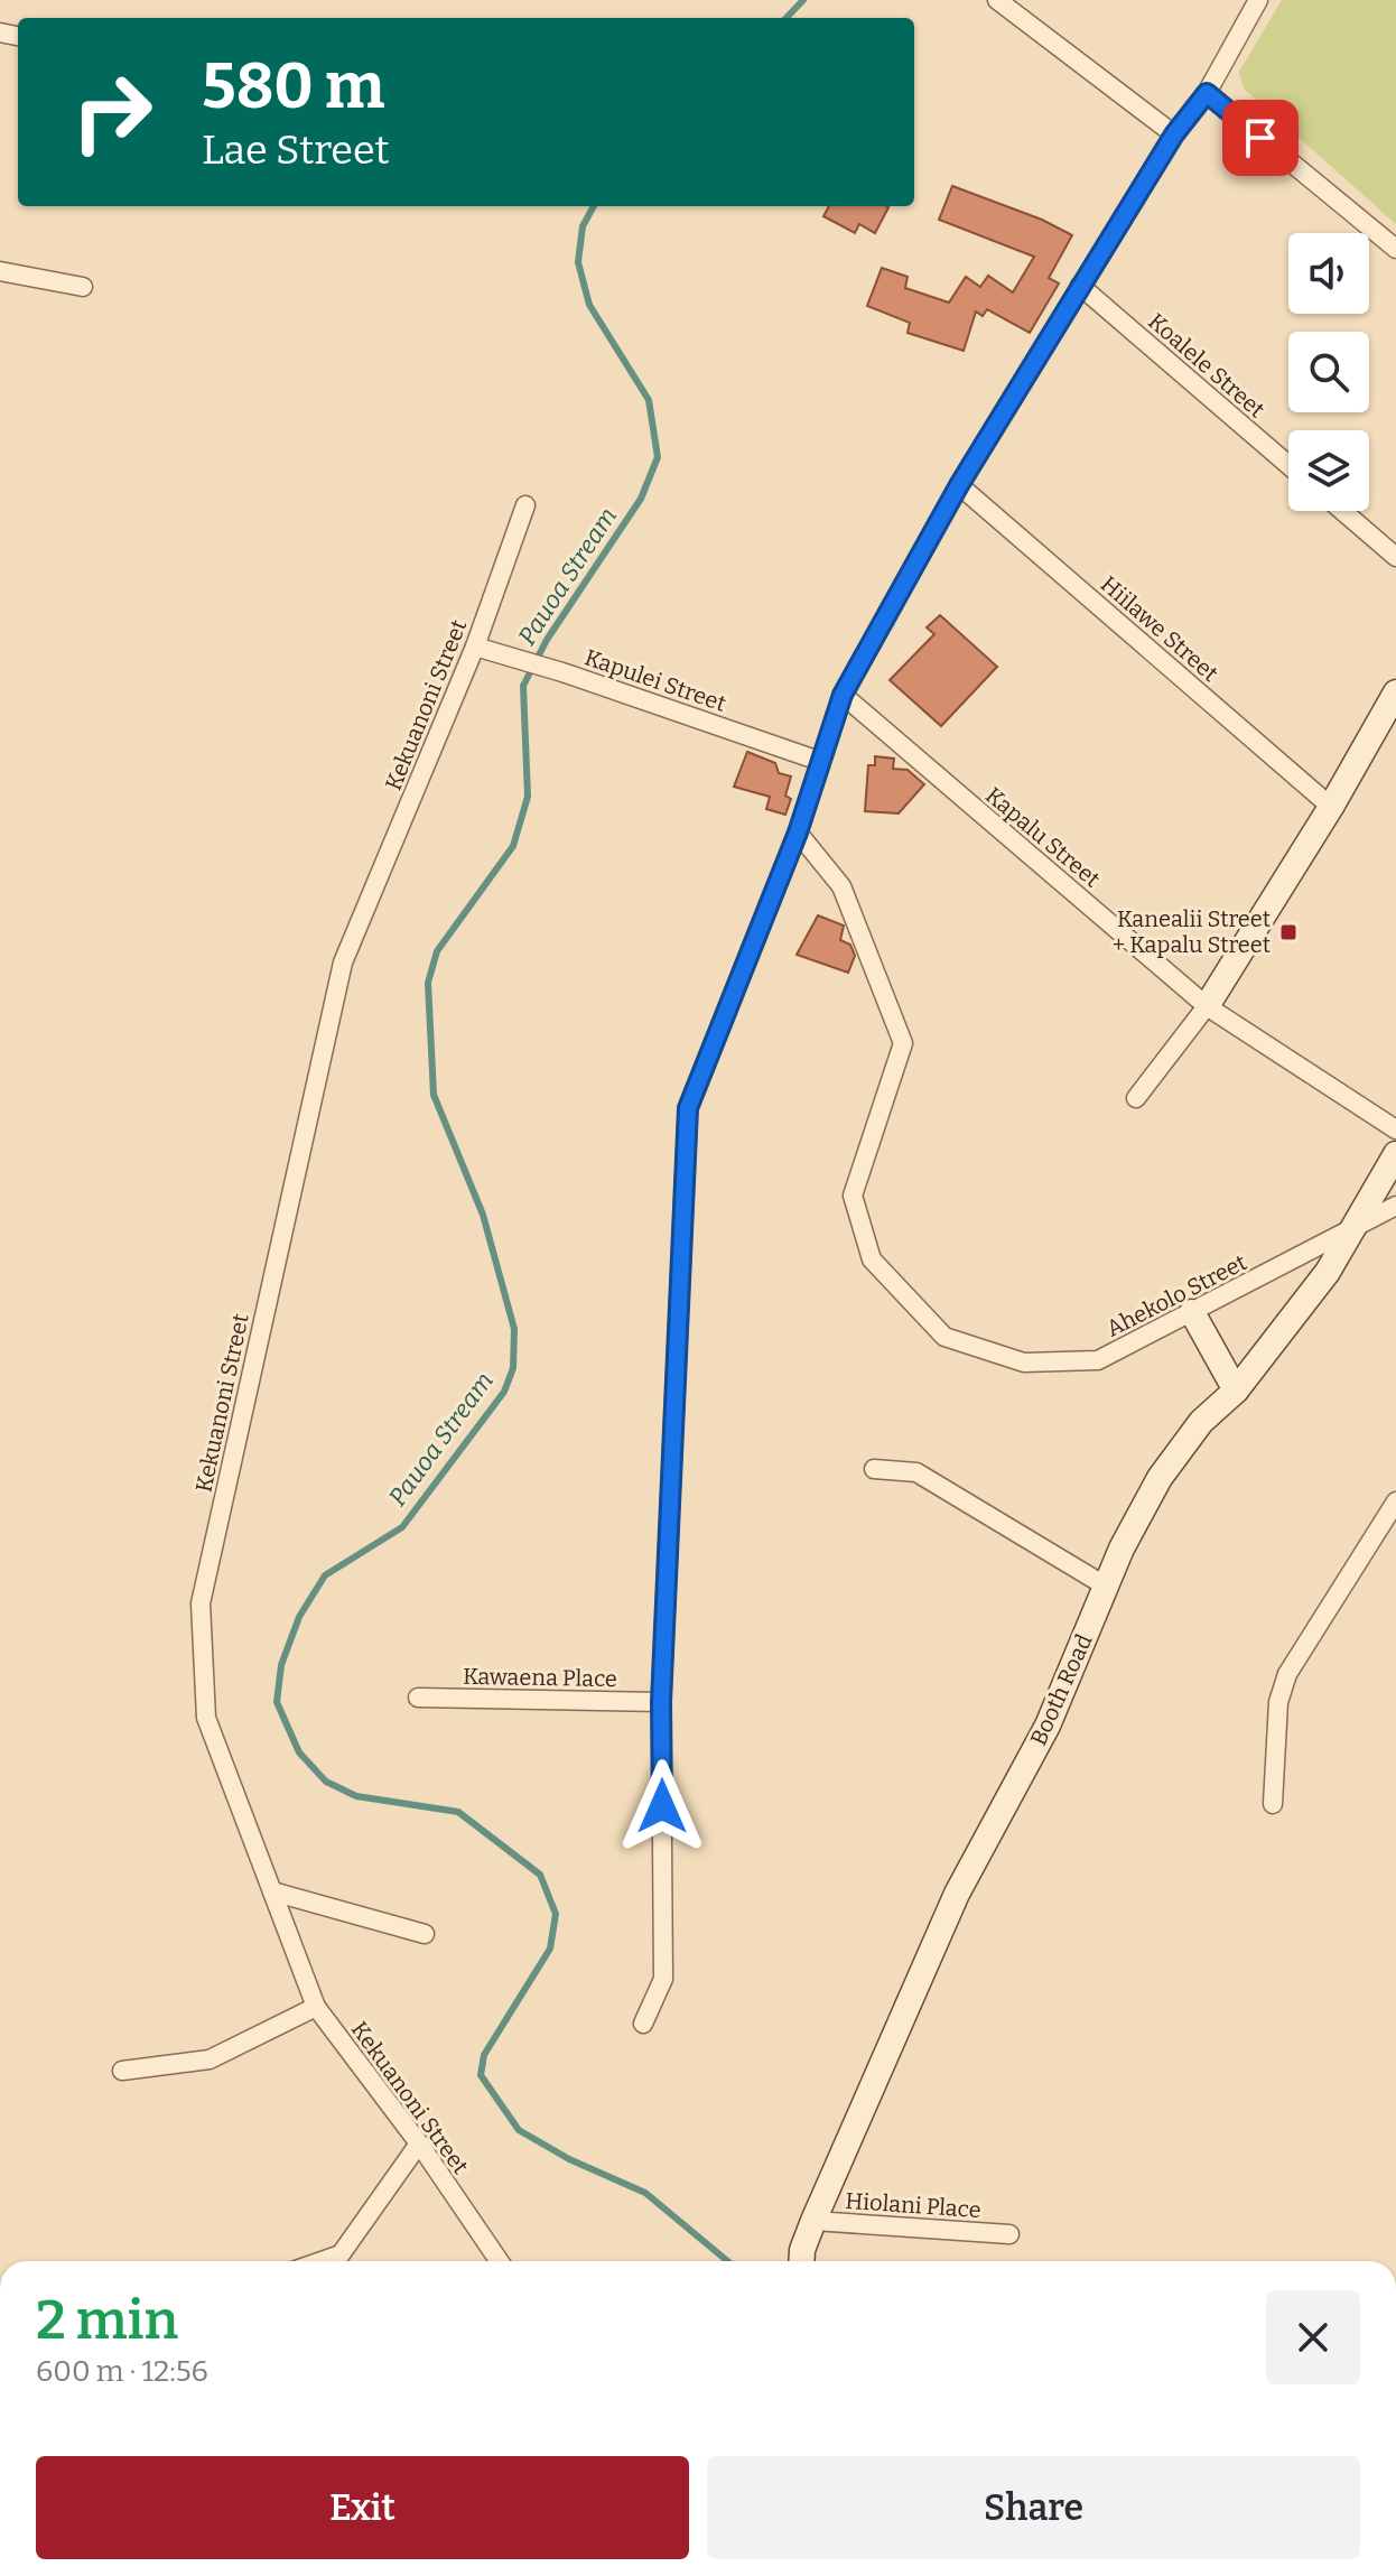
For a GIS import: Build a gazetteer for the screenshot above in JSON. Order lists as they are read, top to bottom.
{
  "streets": {
    "street": [
      "Koalele Street",
      "Hiilawe Street",
      "Kapulei Street",
      "Kekuanoni Street",
      "Kapalu Street",
      "Ahekolo Street",
      "Kawaena Place",
      "Booth Road",
      "Hiolani Place"
    ]
  },
  "crossings": [
    ["Kapulei Street", "Kekuanoni Street"],
    ["Ahekolo Street", "Booth Road"],
    ["Booth Road", "Hiolani Place"]
  ],
  "water": ["Pauoa Stream"],
  "places": {
    "transit": ["Kanealii Street + Kapalu Street"]
  },
  "page": {
    "turn": ["580 m", "Lae Street"],
    "heading": ["2 min", "600 m · 12:56"],
    "buttons": ["Exit", "Share"]
  }
}
